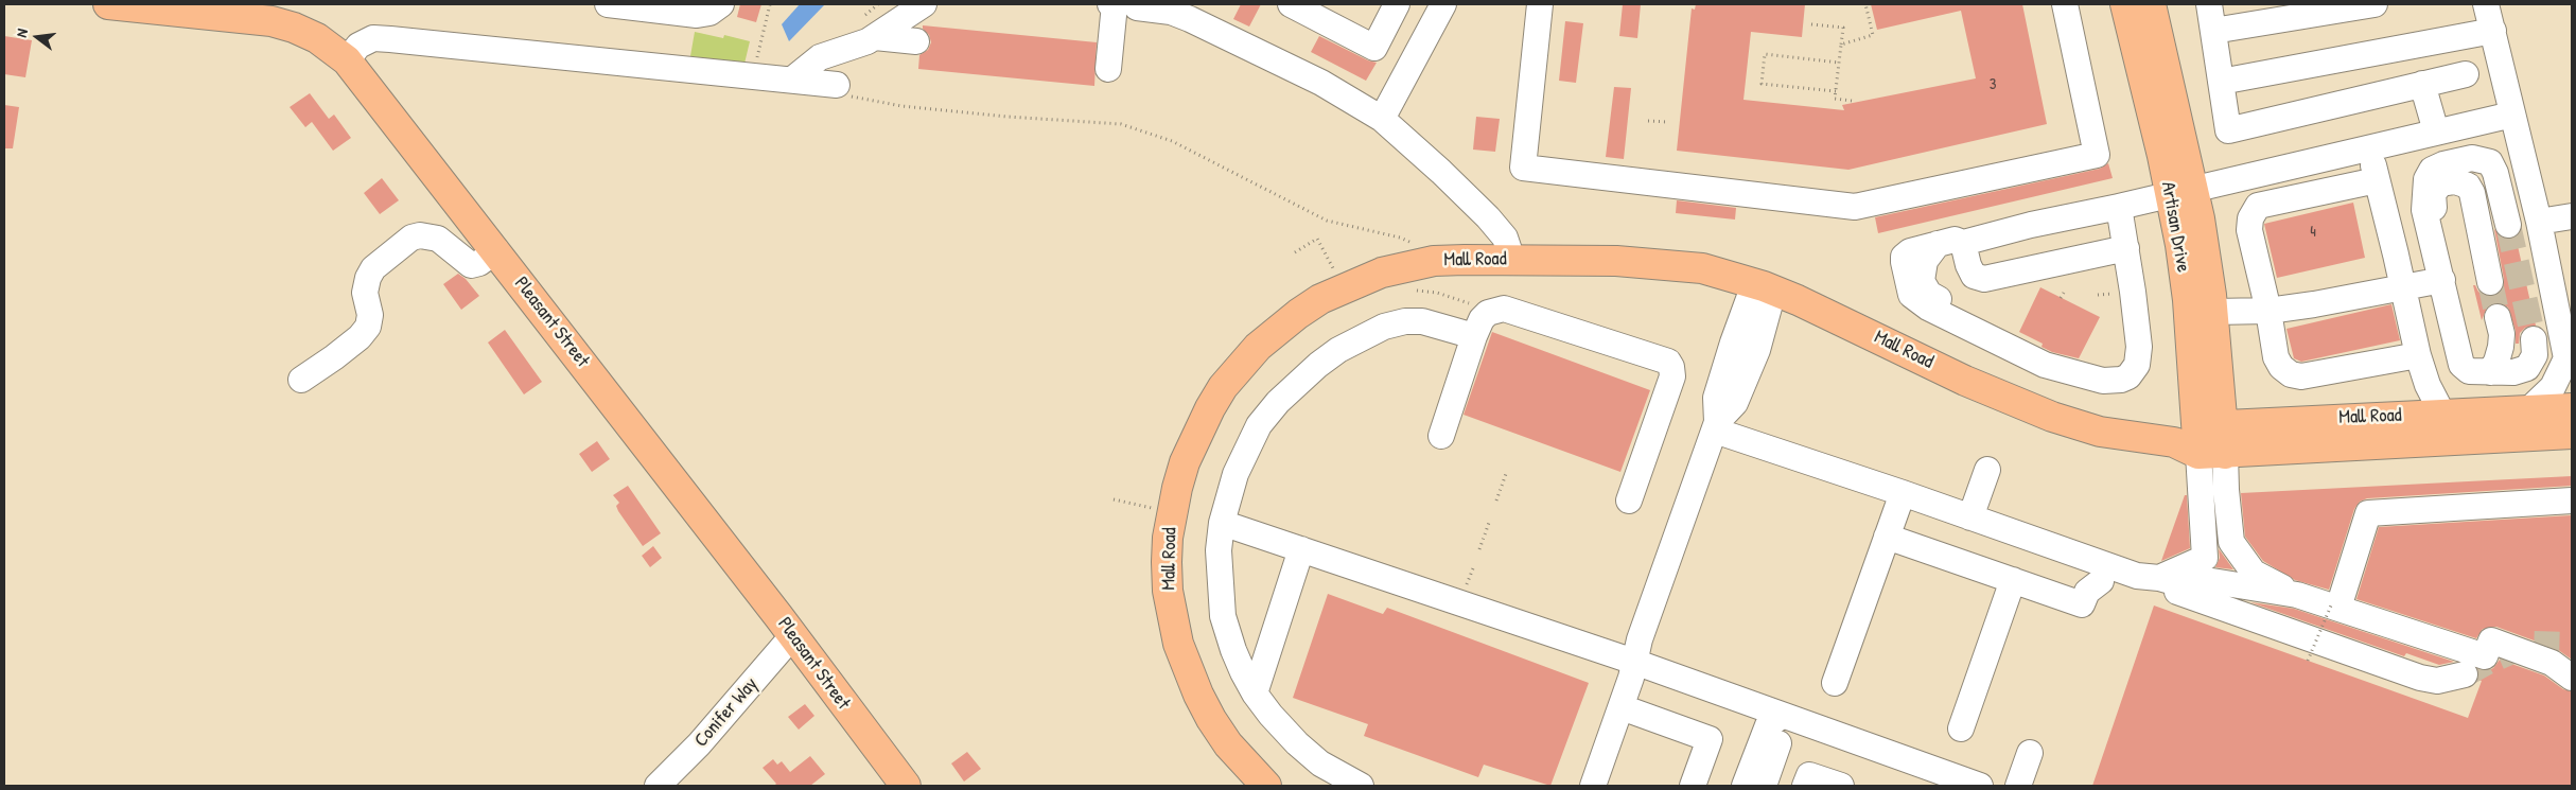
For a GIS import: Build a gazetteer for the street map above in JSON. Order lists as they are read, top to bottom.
{
  "streets": {
    "main road": ["Artisan Drive", "Mall Road", "Pleasant Street"],
    "street": ["Conifer Way"]
  },
  "crossings": [
    ["Artisan Drive", "Mall Road"],
    ["Pleasant Street", "Conifer Way"]
  ],
  "house_numbers": ["3", "4"],
  "north": "left"
}
